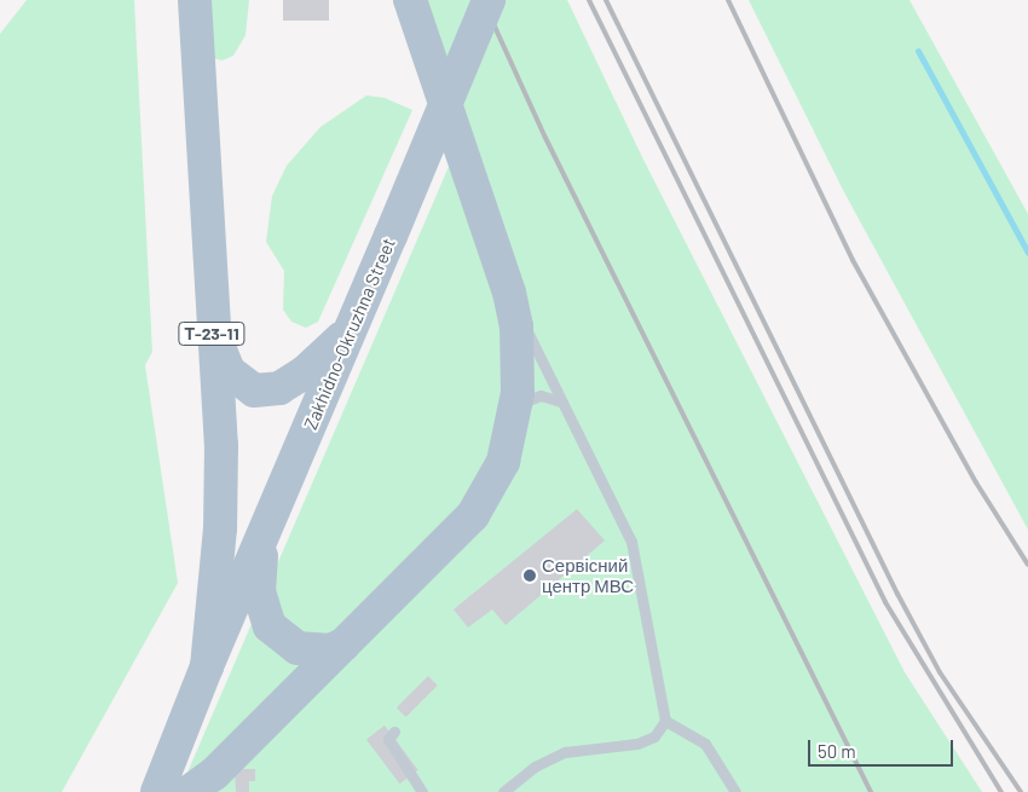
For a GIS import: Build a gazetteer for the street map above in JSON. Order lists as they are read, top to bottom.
{
  "streets": {
    "main road": ["Т-23-11", "Zakhidno-Okruzhna Street"]
  },
  "crossings": [
    ["Т-23-11", "Zakhidno-Okruzhna Street"]
  ],
  "places": ["Сервісний центр МВС"],
  "scale_bar": "50 m"
}
